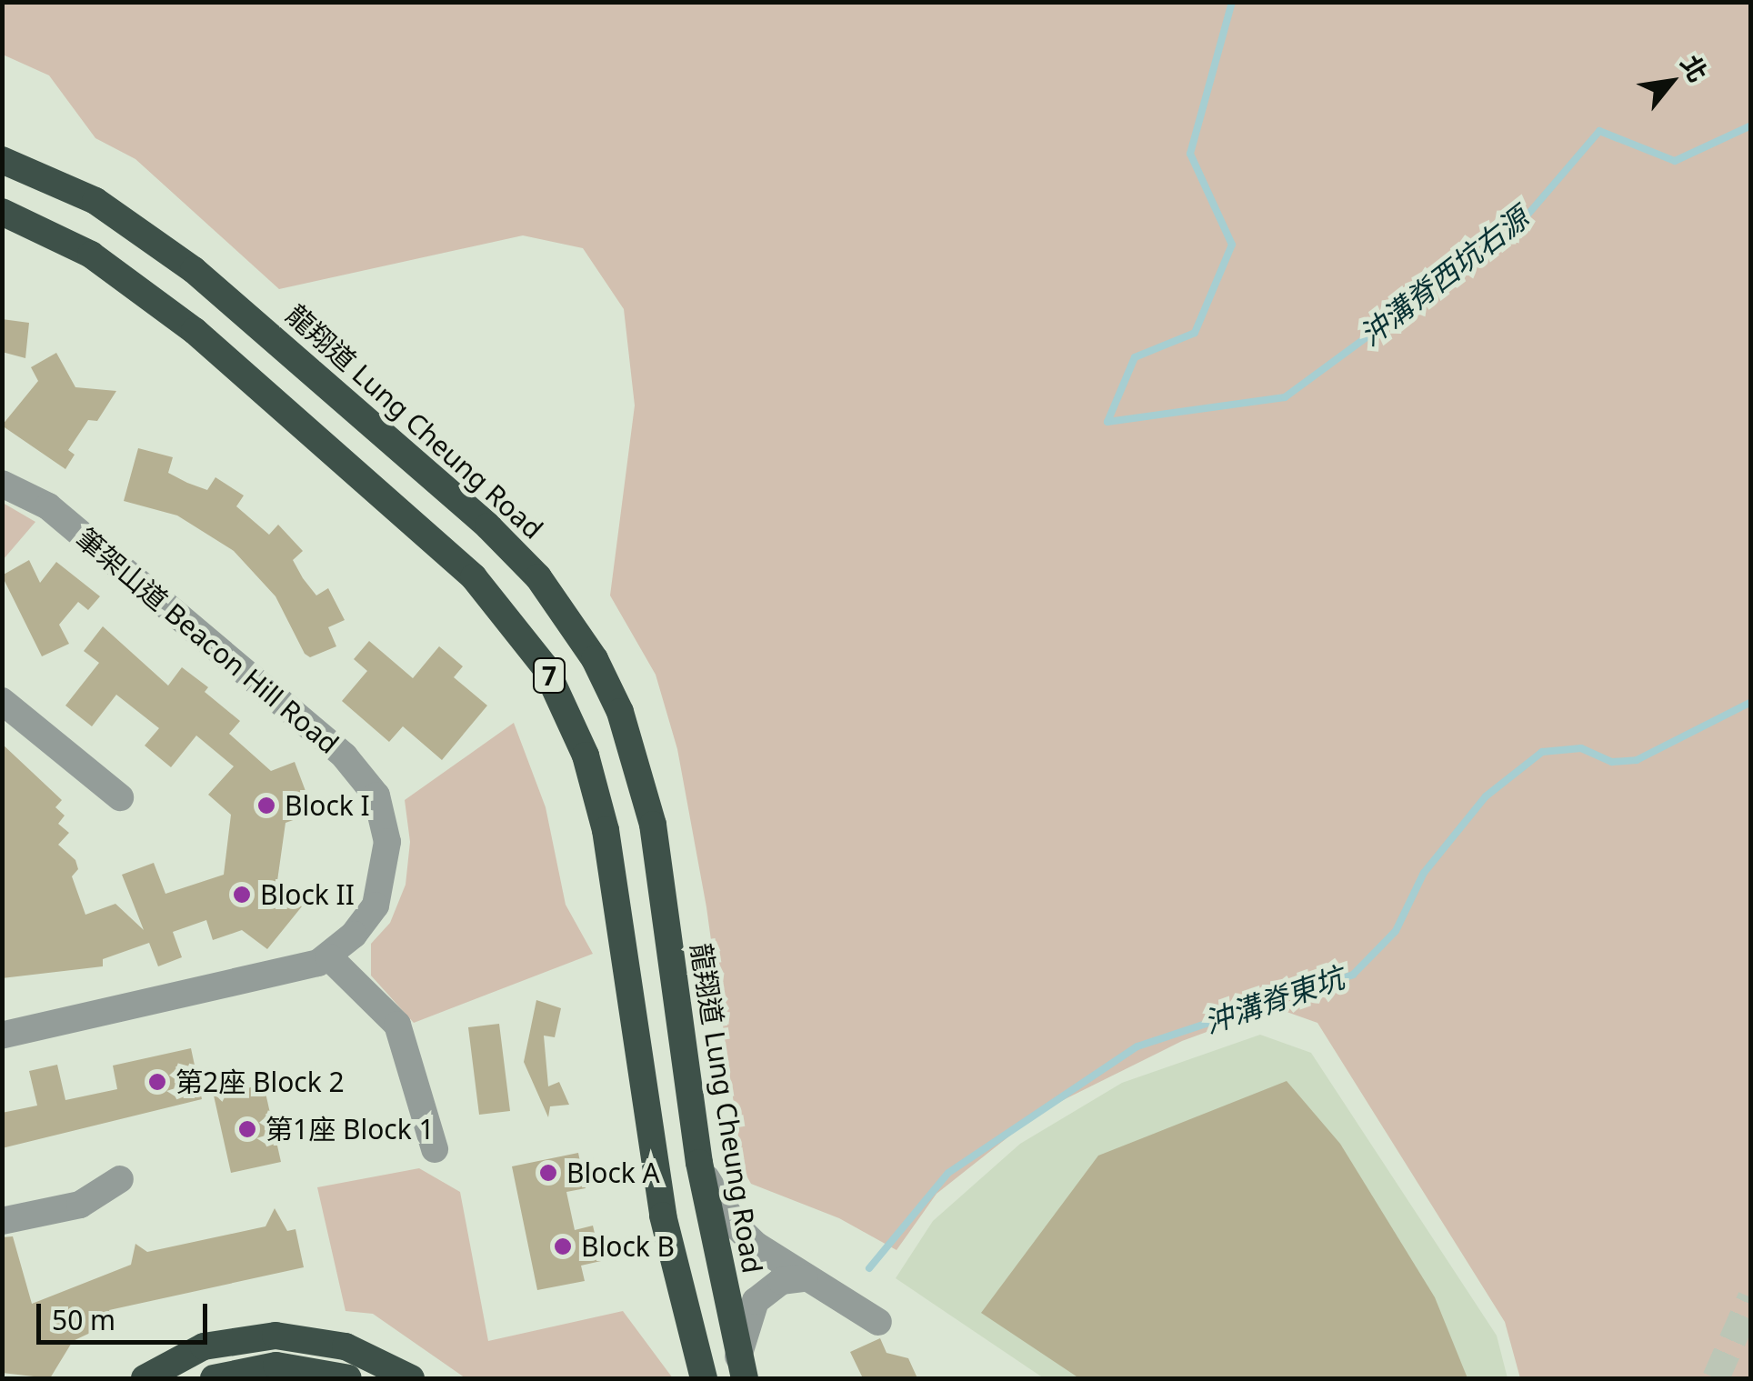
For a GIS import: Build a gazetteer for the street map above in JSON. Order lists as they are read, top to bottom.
{
  "streets": {
    "highway": ["龍翔道 Lung Cheung Road", "7"],
    "street": ["筆架山道 Beacon Hill Road"]
  },
  "water": ["沖溝脊西坑右源", "沖溝脊東坑"],
  "places": [
    "Block I",
    "Block II",
    "第2座 Block 2",
    "第1座 Block 1",
    "Block A",
    "Block B"
  ],
  "scale_bar": "50 m",
  "north": "top right"
}
